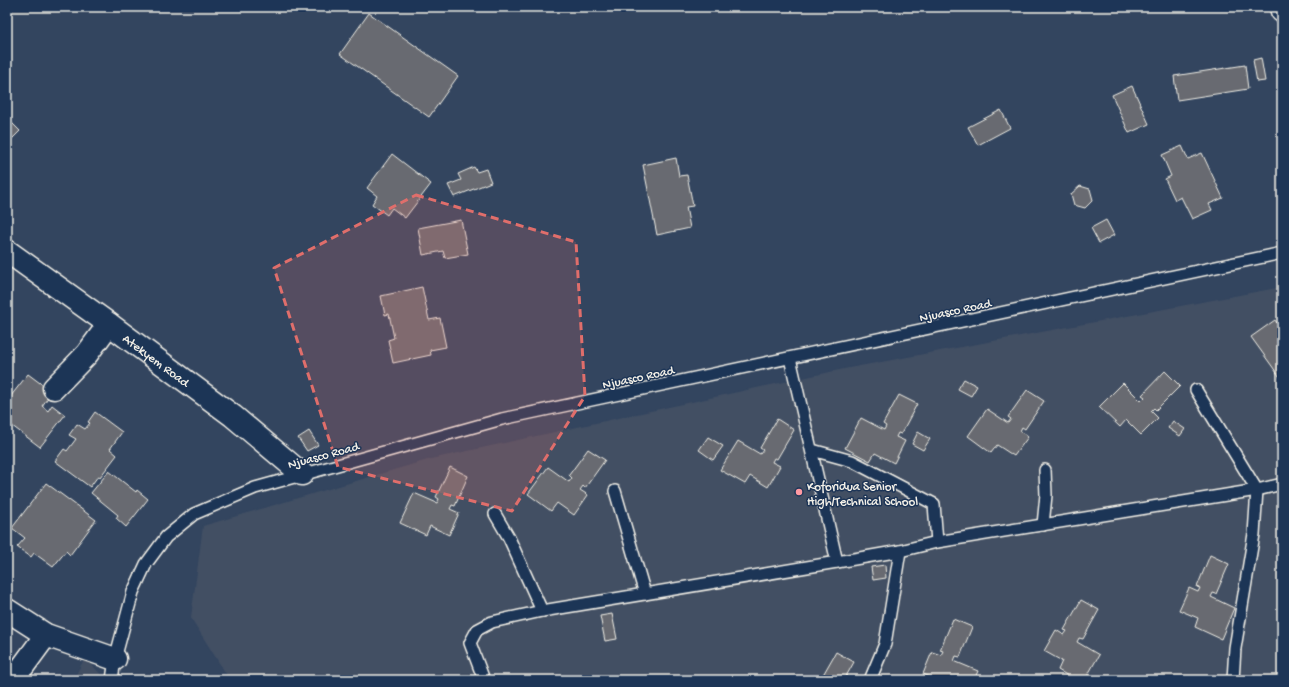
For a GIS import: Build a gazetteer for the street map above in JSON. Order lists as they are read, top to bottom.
{
  "streets": {
    "street": ["Atekyem Road"],
    "lane": ["Njuasco Road"]
  },
  "crossings": [
    ["Njuasco Road", "Atekyem Road"]
  ],
  "places": ["Koforidua Senior High/Technical School"]
}
